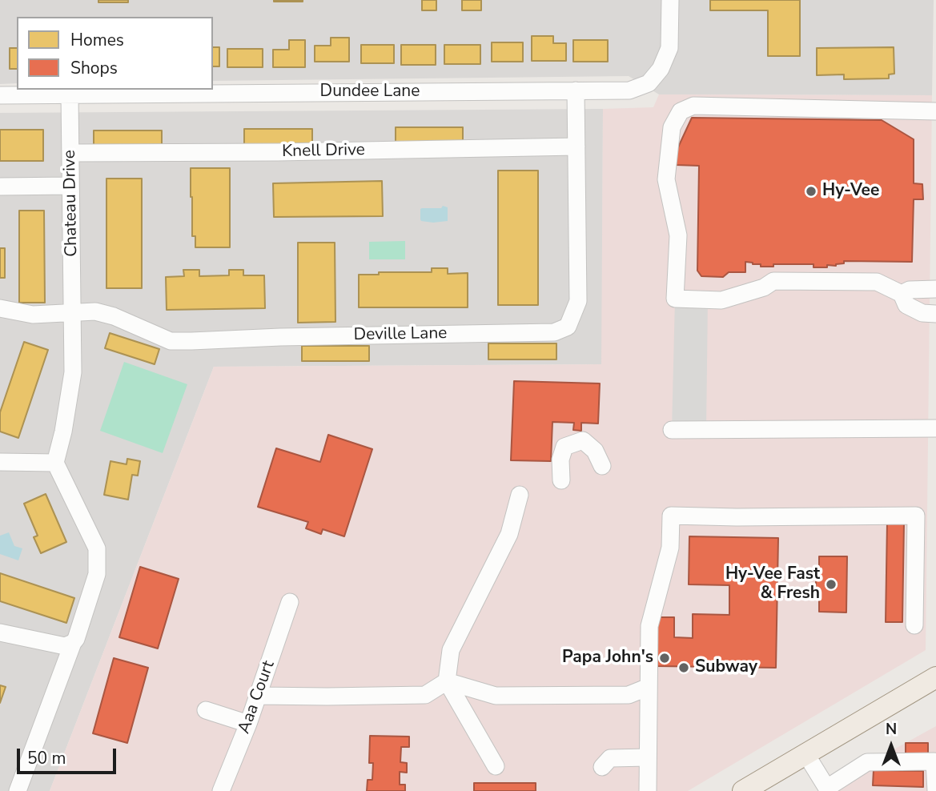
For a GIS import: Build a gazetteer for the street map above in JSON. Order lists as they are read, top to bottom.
{
  "streets": {
    "street": [
      "Dundee Lane",
      "Knell Drive",
      "Chateau Drive",
      "Deville Lane",
      "Aaa Court"
    ]
  },
  "crossings": [
    ["Dundee Lane", "Chateau Drive"],
    ["Dundee Lane", "Deville Lane"],
    ["Knell Drive", "Chateau Drive"],
    ["Knell Drive", "Deville Lane"],
    ["Chateau Drive", "Deville Lane"]
  ],
  "places": [
    "Hy-Vee",
    "Hy-Vee Fast & Fresh",
    "Papa John's",
    "Subway"
  ],
  "legend": ["Homes", "Shops"],
  "scale_bar": "50 m",
  "north": "top"
}
